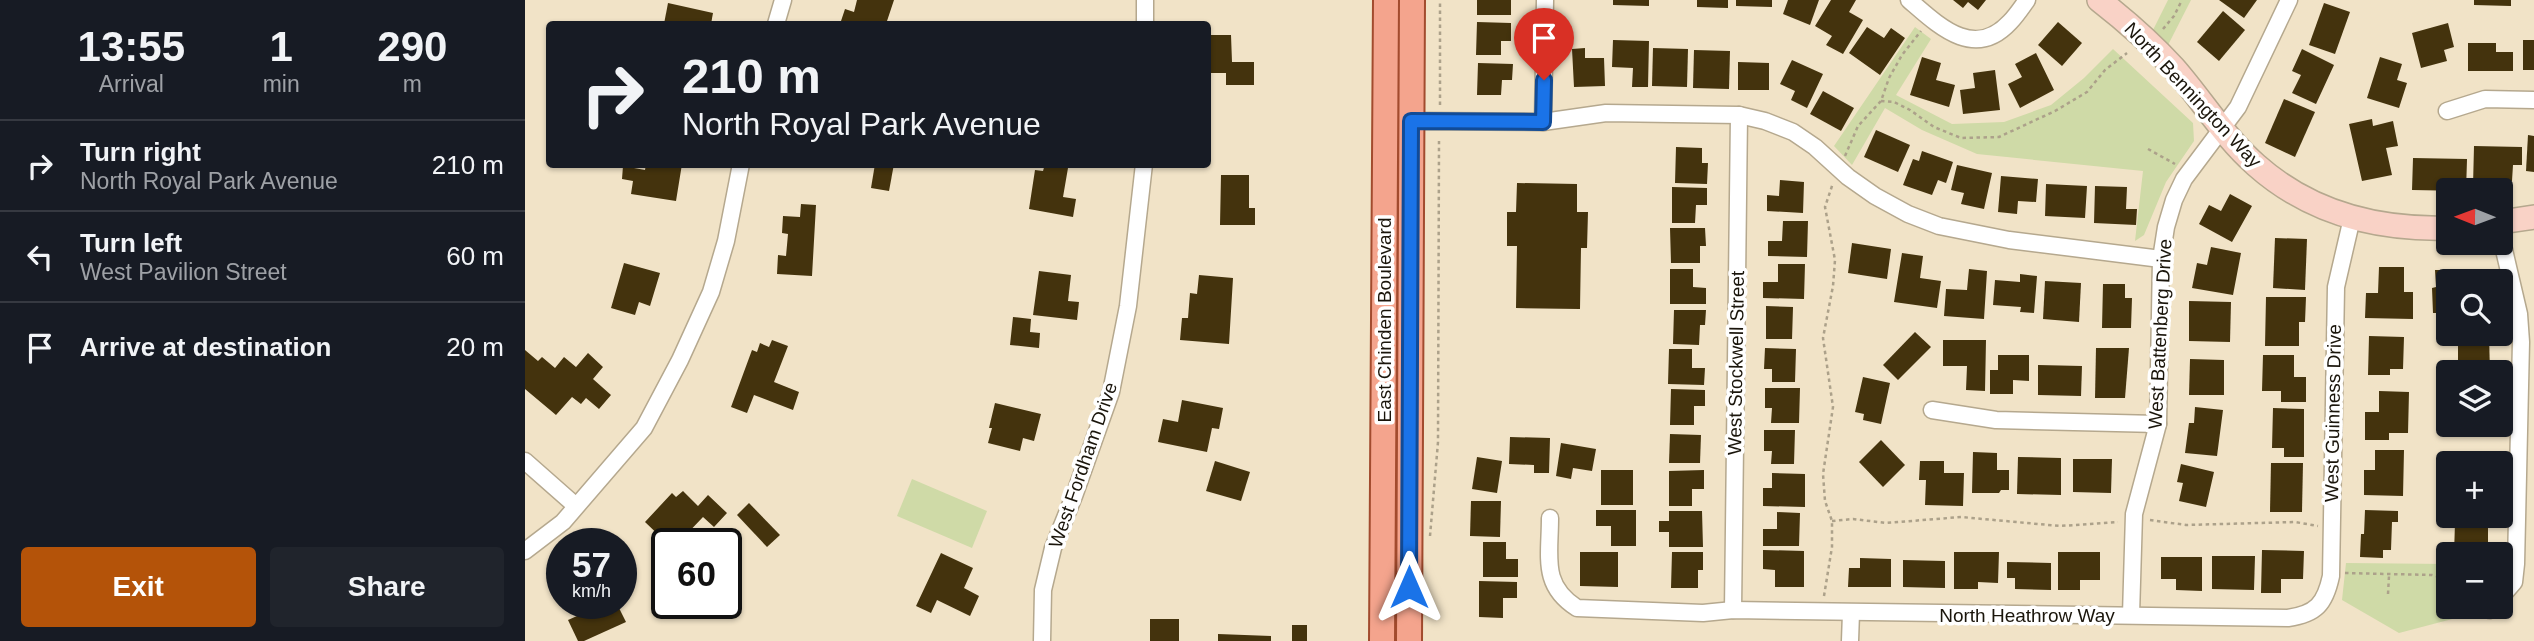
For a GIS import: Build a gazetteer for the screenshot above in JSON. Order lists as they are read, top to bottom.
{
  "streets": {
    "main road": ["East Chinden Boulevard"],
    "street": [
      "North Bennington Way",
      "West Battenberg Drive",
      "West Stockwell Street",
      "West Guinness Drive",
      "West Fordham Drive",
      "North Heathrow Way"
    ]
  },
  "crossings": [
    ["North Bennington Way", "West Battenberg Drive"],
    ["North Bennington Way", "West Guinness Drive"],
    ["West Battenberg Drive", "North Heathrow Way"],
    ["West Stockwell Street", "North Heathrow Way"],
    ["West Guinness Drive", "North Heathrow Way"]
  ],
  "north": "left",
  "page": {
    "eta": [
      "13:55",
      "Arrival",
      "1",
      "min",
      "290",
      "m"
    ],
    "turn": ["210 m", "North Royal Park Avenue"],
    "list": [
      {
        "name": "Turn right",
        "note": "North Royal Park Avenue",
        "value": "210 m"
      },
      {
        "name": "Turn left",
        "note": "West Pavilion Street",
        "value": "60 m"
      },
      {
        "name": "Arrive at destination",
        "value": "20 m"
      }
    ],
    "map_buttons": ["+", "−"],
    "speed": "57 km/h",
    "limit": "60",
    "buttons": ["Exit", "Share"]
  }
}
